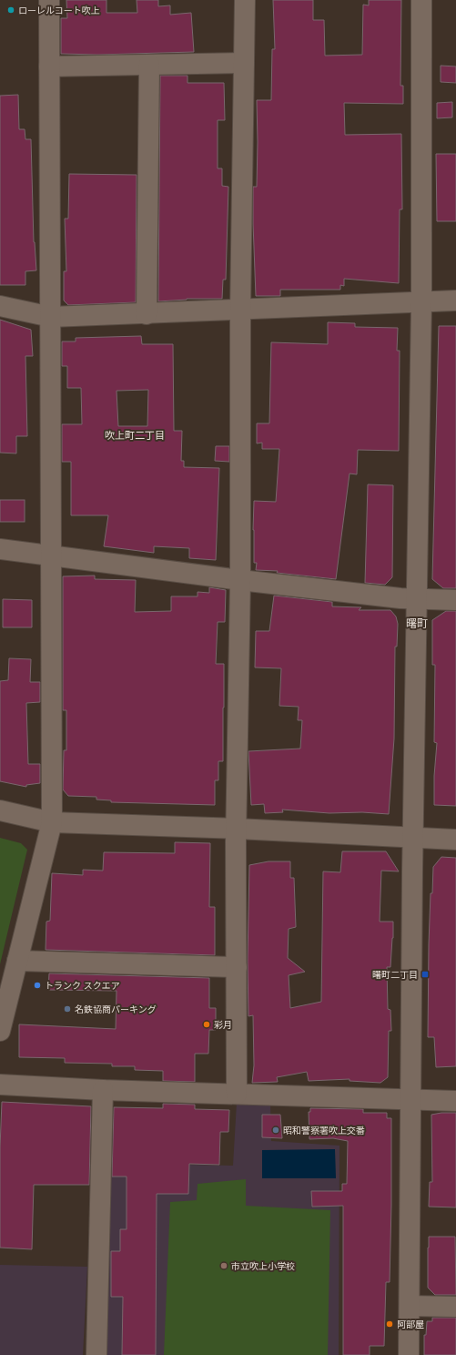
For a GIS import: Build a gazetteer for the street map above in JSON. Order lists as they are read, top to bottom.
{
  "districts": ["吹上町二丁目", "曙町"],
  "places": {
    "other": [
      "ローレルコート吹上",
      "トランク スクエア",
      "名鉄協商パーキング",
      "彩月",
      "昭和警察署吹上交番",
      "市立吹上小学校",
      "阿部屋"
    ],
    "transit": ["曙町二丁目"]
  }
}
